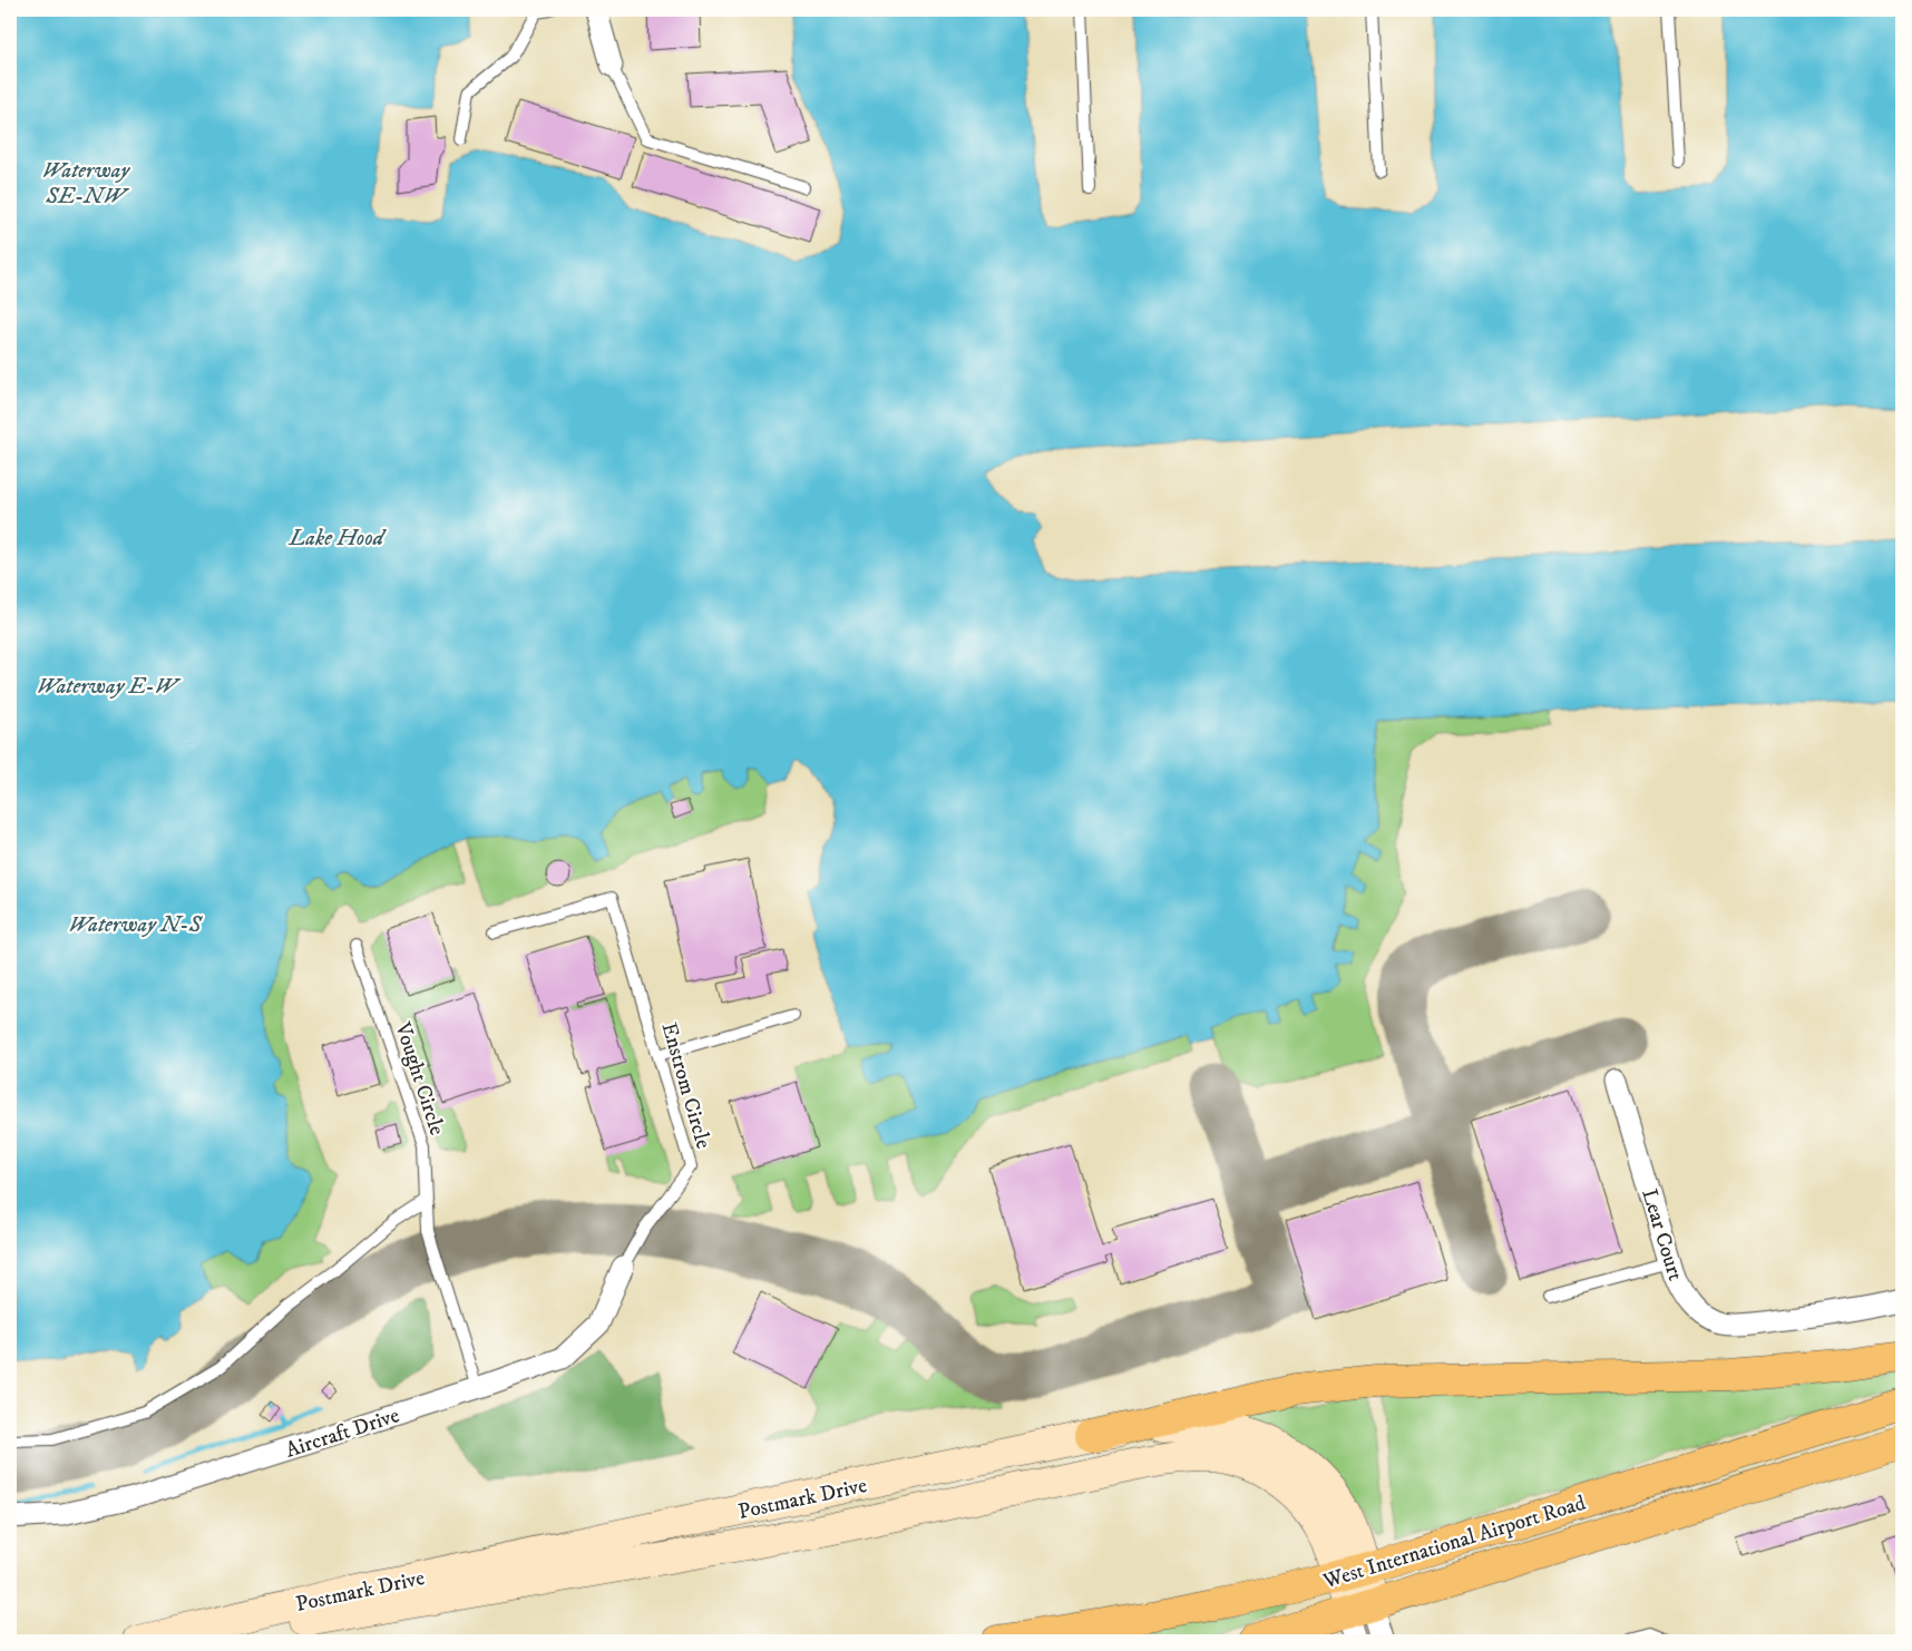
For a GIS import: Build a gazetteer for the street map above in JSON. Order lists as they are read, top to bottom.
{
  "streets": {
    "main road": ["West International Airport Road"],
    "street": ["Lear Court", "Aircraft Drive", "Postmark Drive"],
    "lane": ["Vought Circle", "Enstrom Circle"]
  },
  "crossings": [
    ["Vought Circle", "Aircraft Drive"],
    ["Enstrom Circle", "Aircraft Drive"],
    ["Postmark Drive", "West International Airport Road"]
  ],
  "water": [
    "Waterway SE-NW",
    "Lake Hood",
    "Waterway E-W",
    "Waterway N-S"
  ]
}
